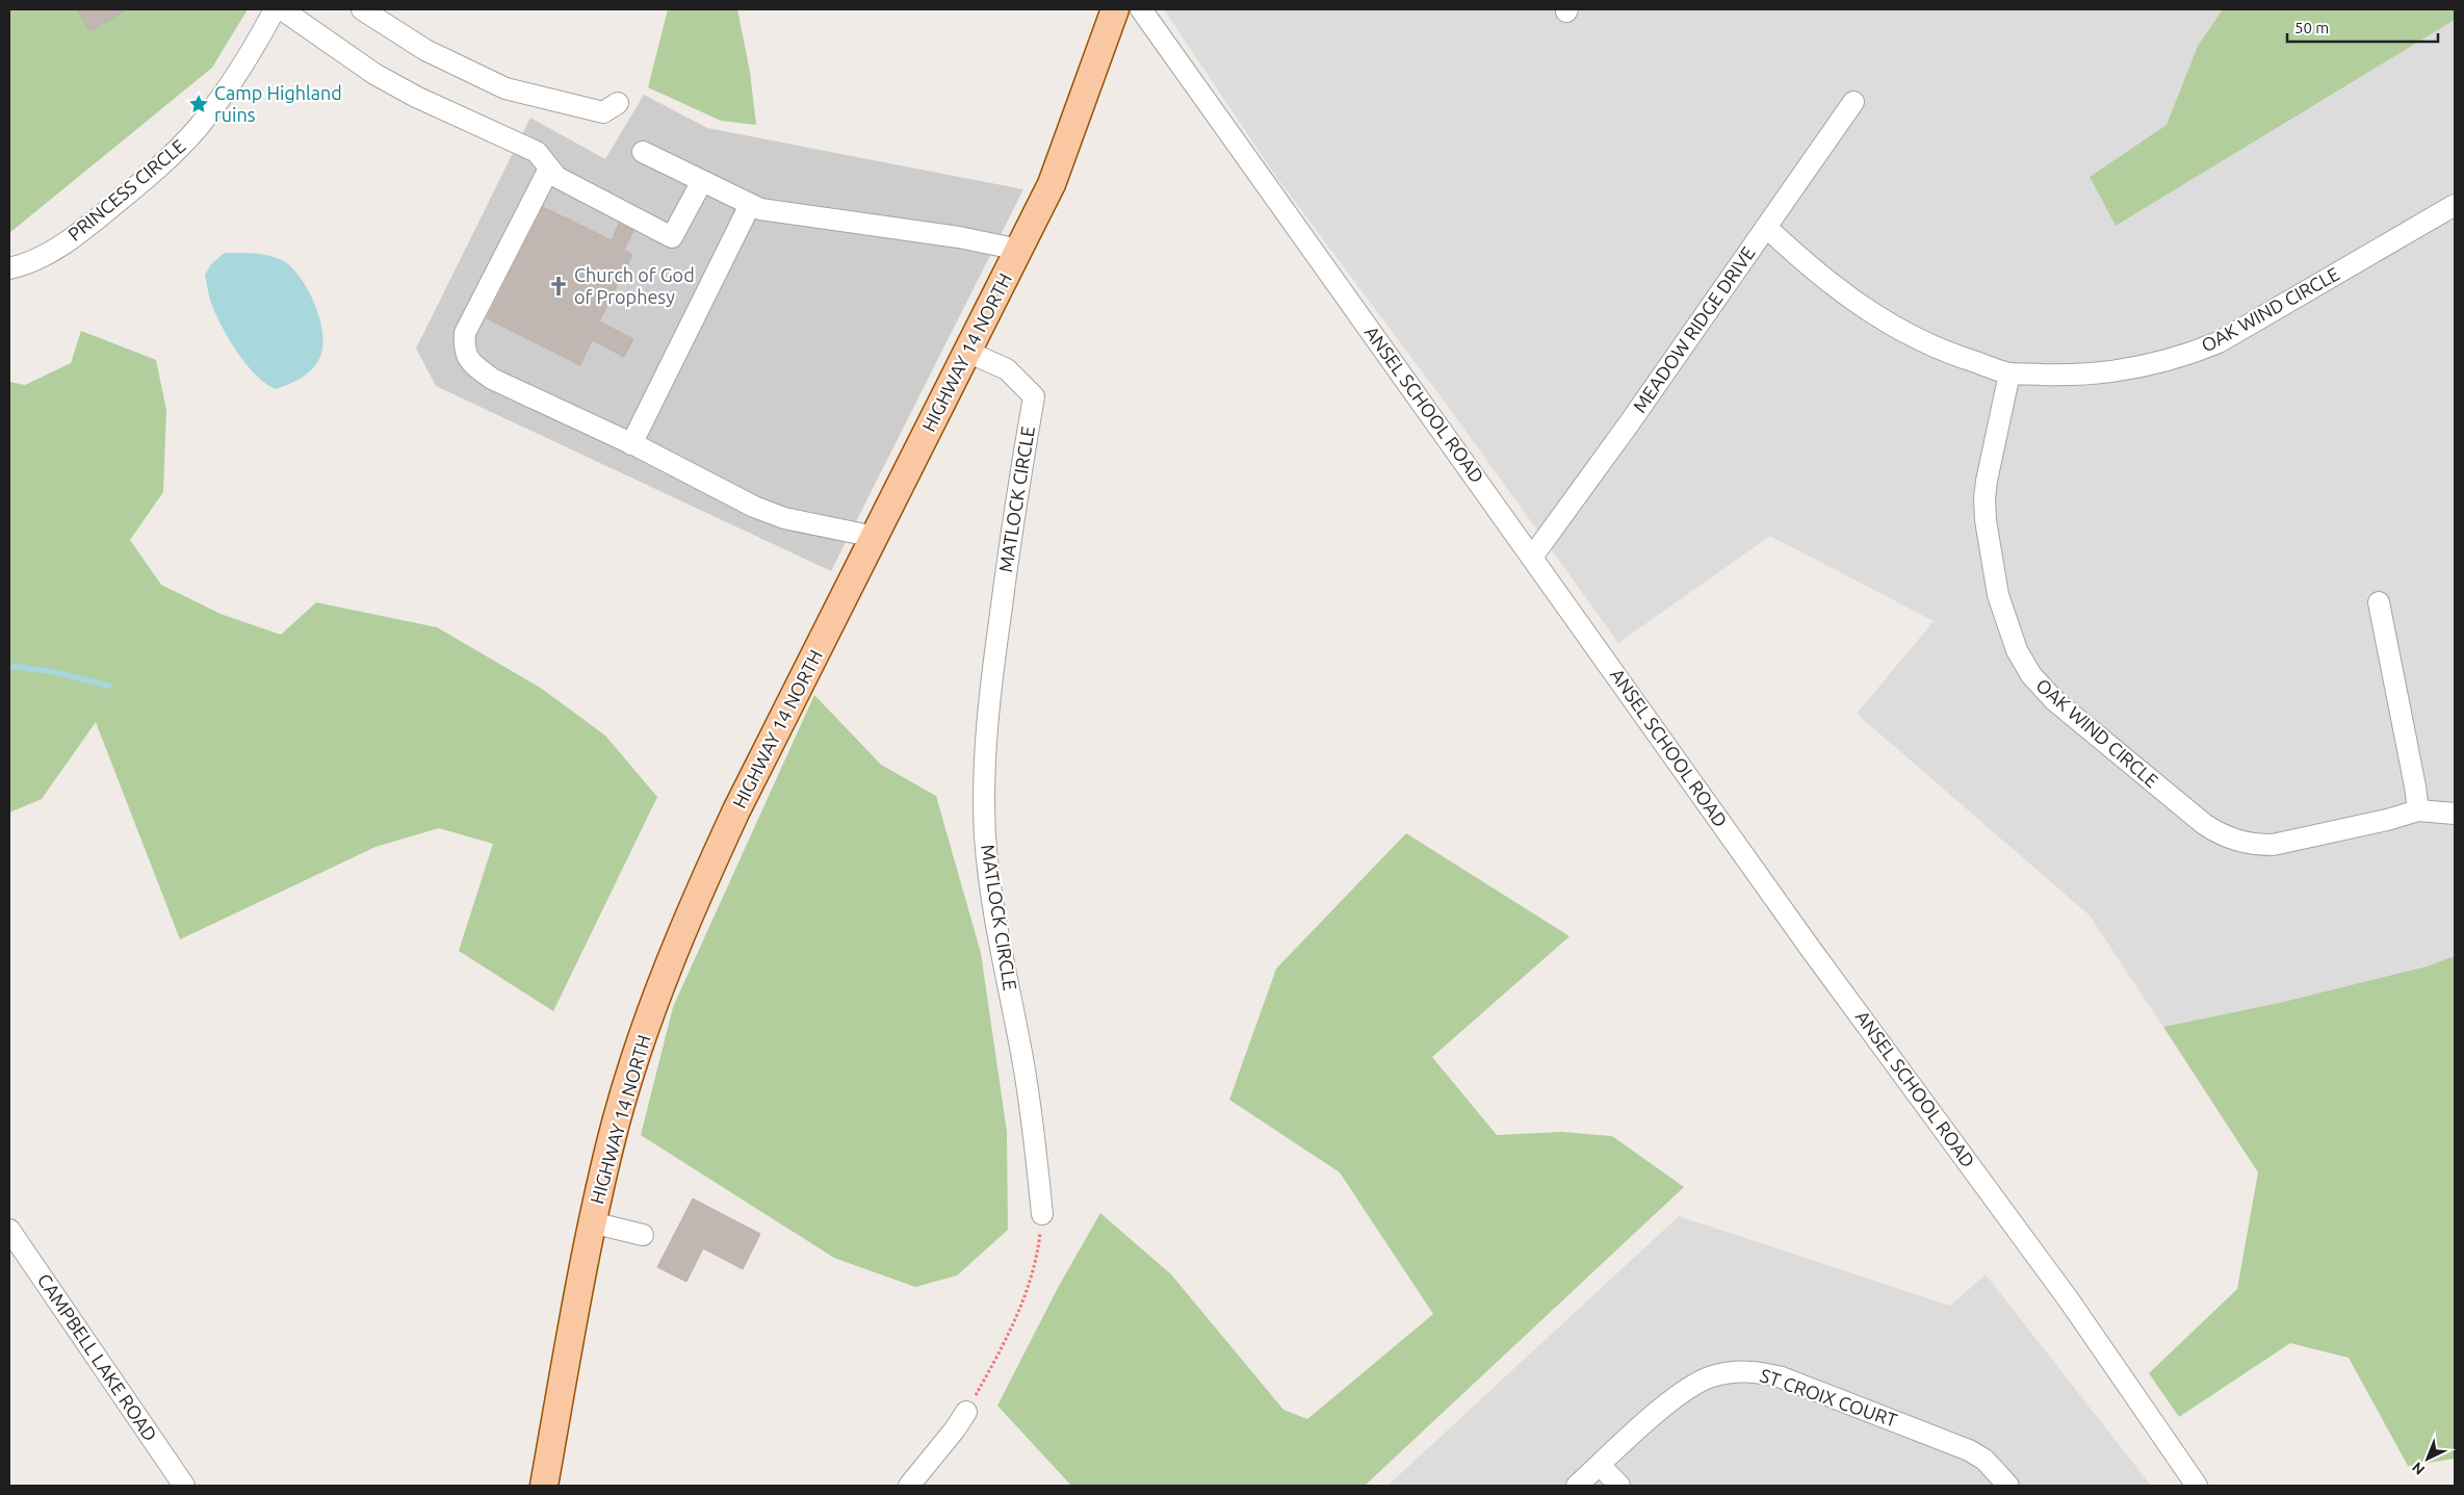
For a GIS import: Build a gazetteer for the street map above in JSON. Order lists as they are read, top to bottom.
{
  "streets": {
    "main road": ["HIGHWAY 14 NORTH"],
    "street": [
      "PRINCESS CIRCLE",
      "OAK WIND CIRCLE",
      "MEADOW RIDGE DRIVE",
      "ANSEL SCHOOL ROAD",
      "MATLOCK CIRCLE",
      "CAMPBELL LAKE ROAD",
      "ST CROIX COURT"
    ]
  },
  "crossings": [
    ["OAK WIND CIRCLE", "MEADOW RIDGE DRIVE"],
    ["MEADOW RIDGE DRIVE", "ANSEL SCHOOL ROAD"],
    ["HIGHWAY 14 NORTH", "MATLOCK CIRCLE"]
  ],
  "places": {
    "place": ["Camp Highland ruins"],
    "church": ["Church of God of Prophesy"]
  },
  "scale_bar": "50 m",
  "north": "bottom left"
}
